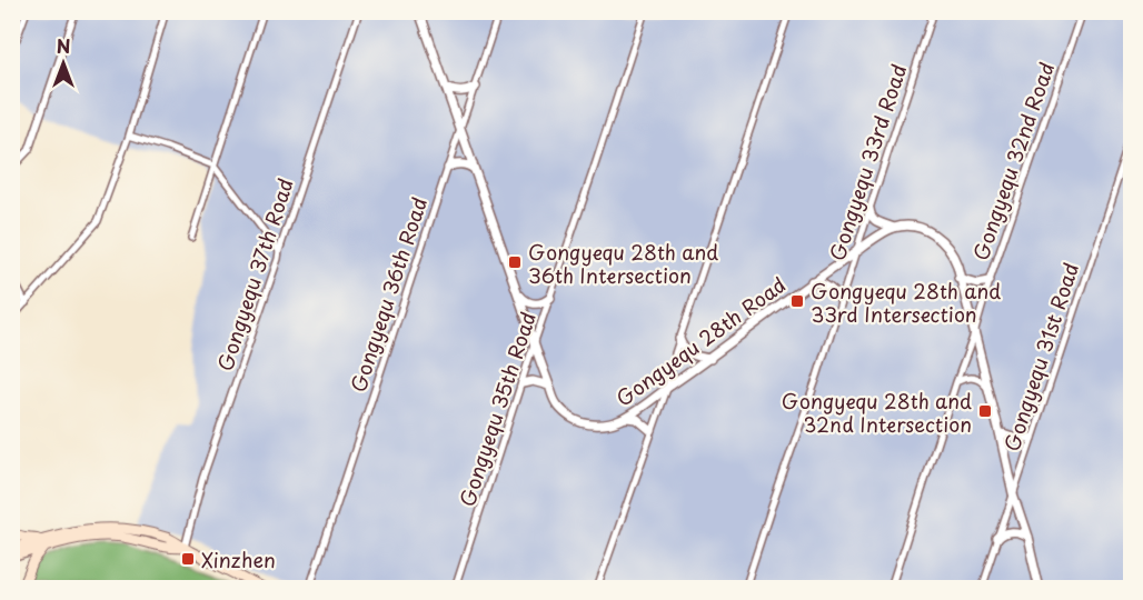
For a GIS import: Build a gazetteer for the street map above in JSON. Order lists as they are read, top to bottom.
{
  "streets": {
    "street": [
      "Gongyequ 32nd Road",
      "Gongyequ 33rd Road",
      "Gongyequ 37th Road",
      "Gongyequ 36th Road",
      "Gongyequ 28th Road",
      "Gongyequ 31st Road",
      "Gongyequ 35th Road"
    ]
  },
  "crossings": [
    ["Gongyequ 33rd Road", "Gongyequ 28th Road"],
    ["Gongyequ 36th Road", "Gongyequ 28th Road"],
    ["Gongyequ 28th Road", "Gongyequ 35th Road"]
  ],
  "places": {
    "transit": [
      "Gongyequ 28th and 36th Intersection",
      "Gongyequ 28th and 33rd Intersection",
      "Gongyequ 28th and 32nd Intersection",
      "Xinzhen"
    ]
  },
  "north": "top"
}
